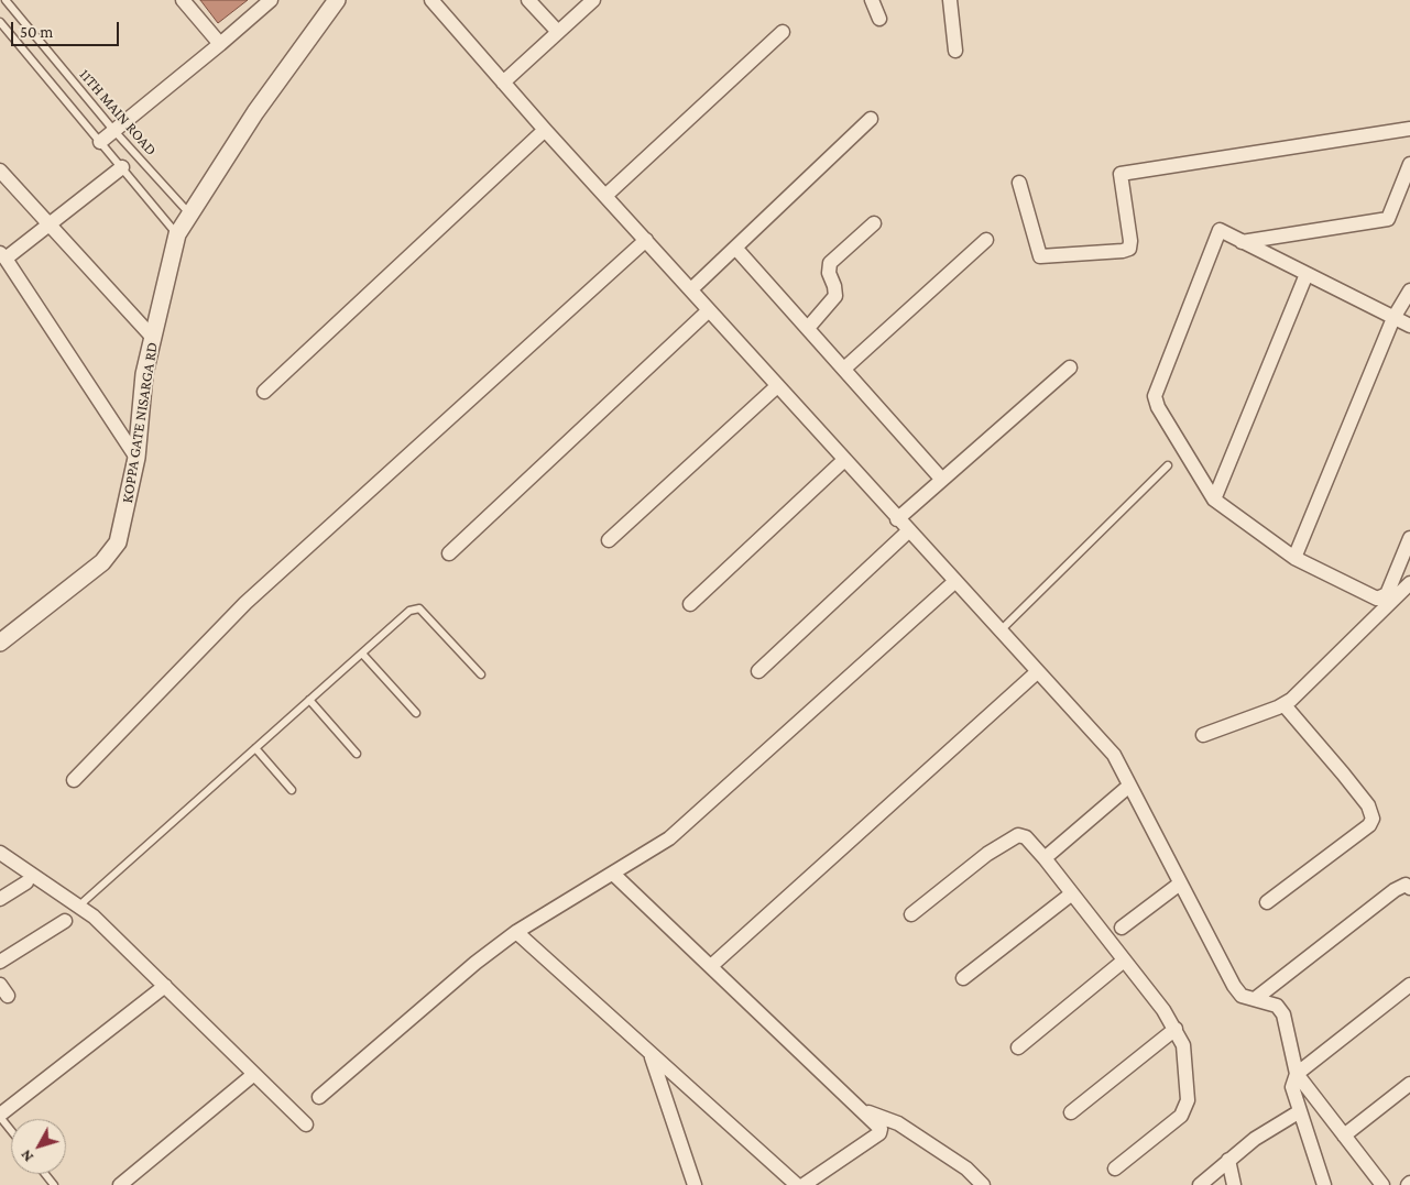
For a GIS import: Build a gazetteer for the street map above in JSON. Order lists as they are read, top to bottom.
{
  "streets": {
    "street": ["KOPPA GATE NISARGA RD"],
    "lane": ["11TH MAIN ROAD"]
  },
  "crossings": [
    ["11TH MAIN ROAD", "KOPPA GATE NISARGA RD"]
  ],
  "scale_bar": "50 m",
  "north": "bottom left"
}
